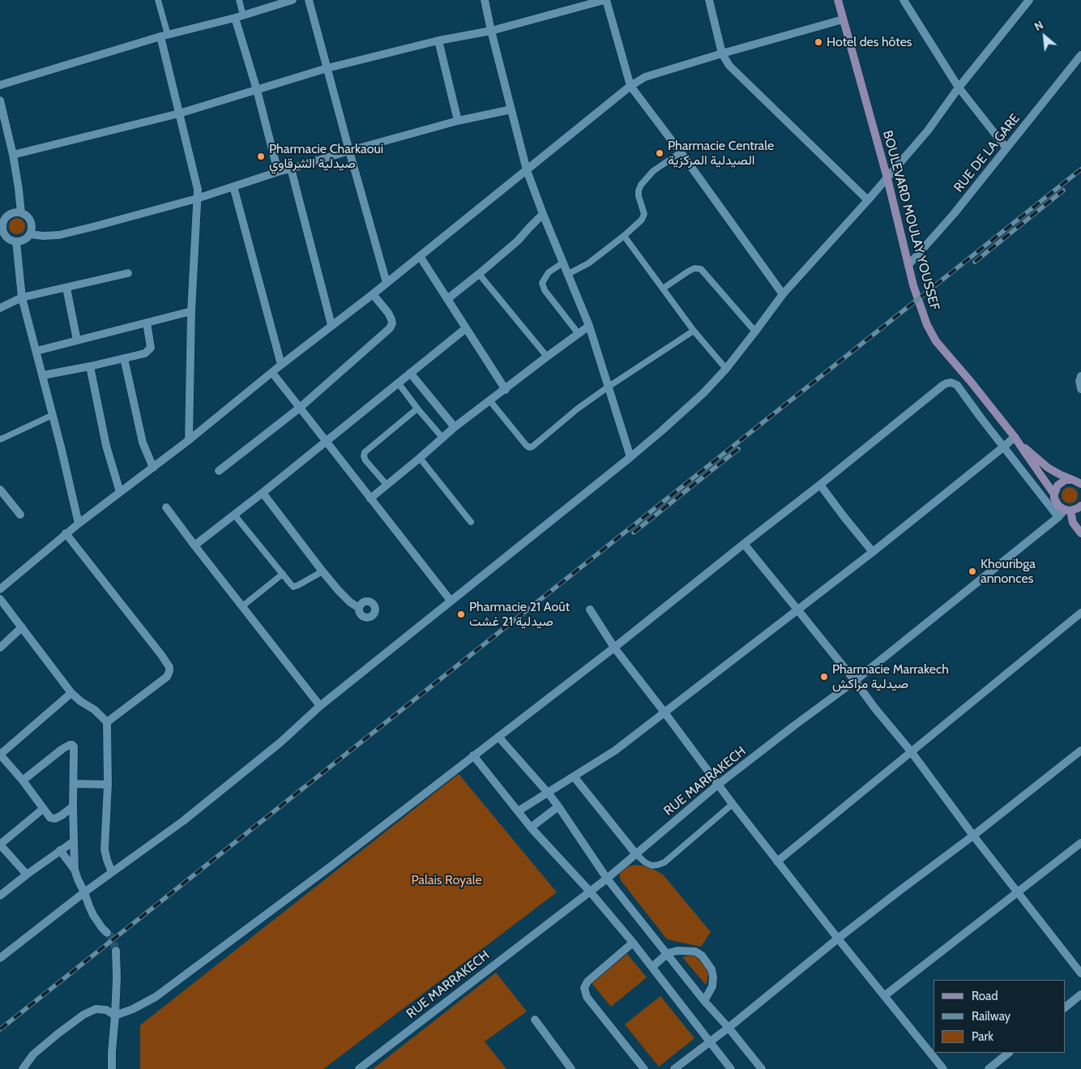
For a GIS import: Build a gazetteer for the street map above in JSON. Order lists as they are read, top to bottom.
{
  "streets": {
    "main road": ["BOULEVARD MOULAY YOUSSEF"],
    "street": ["RUE DE LA GARE", "RUE MARRAKECH"]
  },
  "crossings": [
    ["RUE DE LA GARE", "BOULEVARD MOULAY YOUSSEF"]
  ],
  "parks": ["Palais Royale"],
  "places": [
    "Hotel des hôtes",
    "Pharmacie Centrale الصيدلية المركزية",
    "Pharmacie Charkaoui صيدلية الشرقاوي",
    "Khouribga annonces",
    "Pharmacie 21 Août صيدلية 21 غشت",
    "Pharmacie Marrakech صيدلية مراكش"
  ],
  "legend": ["Road", "Railway", "Park"],
  "north": "top left"
}
